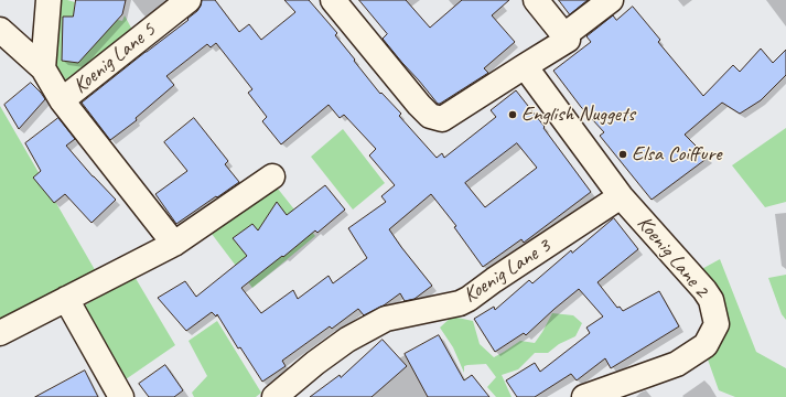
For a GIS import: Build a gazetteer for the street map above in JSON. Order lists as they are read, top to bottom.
{
  "streets": {
    "street": ["Koenig Lane 5", "Koenig Lane 2", "Koenig Lane 3"]
  },
  "crossings": [
    ["Koenig Lane 2", "Koenig Lane 3"]
  ],
  "places": ["English Nuggets", "Elsa Coiffure"]
}
